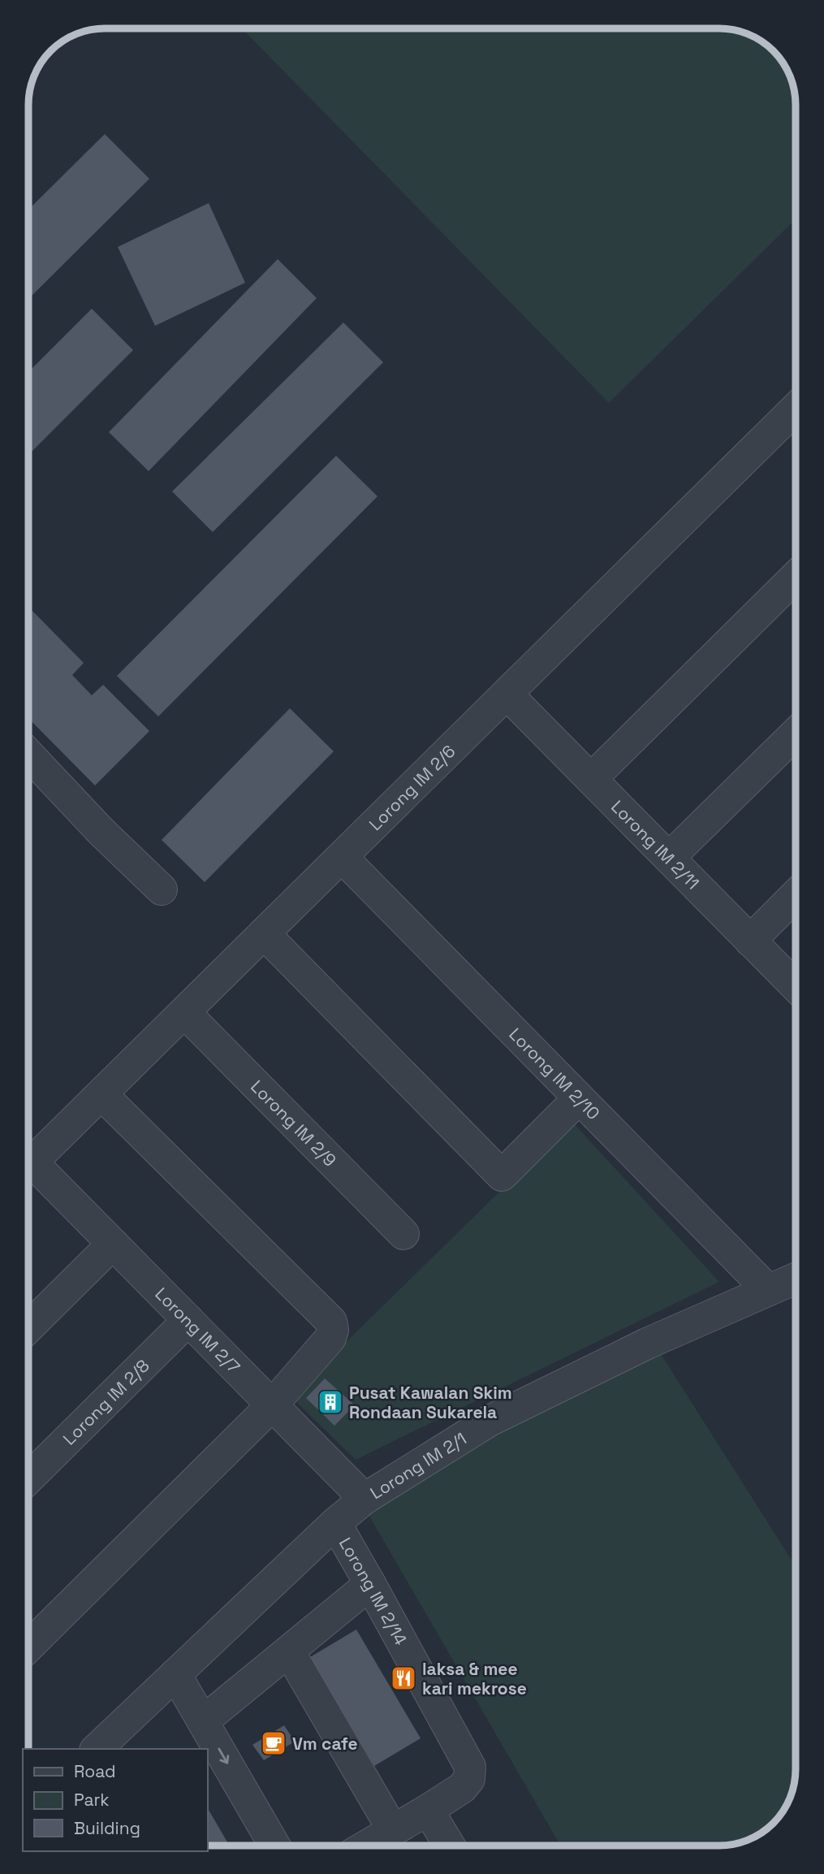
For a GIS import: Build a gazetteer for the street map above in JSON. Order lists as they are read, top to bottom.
{
  "streets": {
    "street": [
      "Lorong IM 2/6",
      "Lorong IM 2/11",
      "Lorong IM 2/10",
      "Lorong IM 2/9",
      "Lorong IM 2/7",
      "Lorong IM 2/8",
      "Lorong IM 2/1",
      "Lorong IM 2/14"
    ]
  },
  "crossings": [
    ["Lorong IM 2/6", "Lorong IM 2/11"],
    ["Lorong IM 2/6", "Lorong IM 2/10"],
    ["Lorong IM 2/6", "Lorong IM 2/9"],
    ["Lorong IM 2/10", "Lorong IM 2/1"],
    ["Lorong IM 2/7", "Lorong IM 2/8"],
    ["Lorong IM 2/7", "Lorong IM 2/1"],
    ["Lorong IM 2/1", "Lorong IM 2/14"]
  ],
  "places": {
    "building": ["Pusat Kawalan Skim Rondaan Sukarela"],
    "restaurant": ["laksa & mee kari mekrose"],
    "cafe": ["Vm cafe"]
  },
  "legend": ["Road", "Park", "Building"]
}
